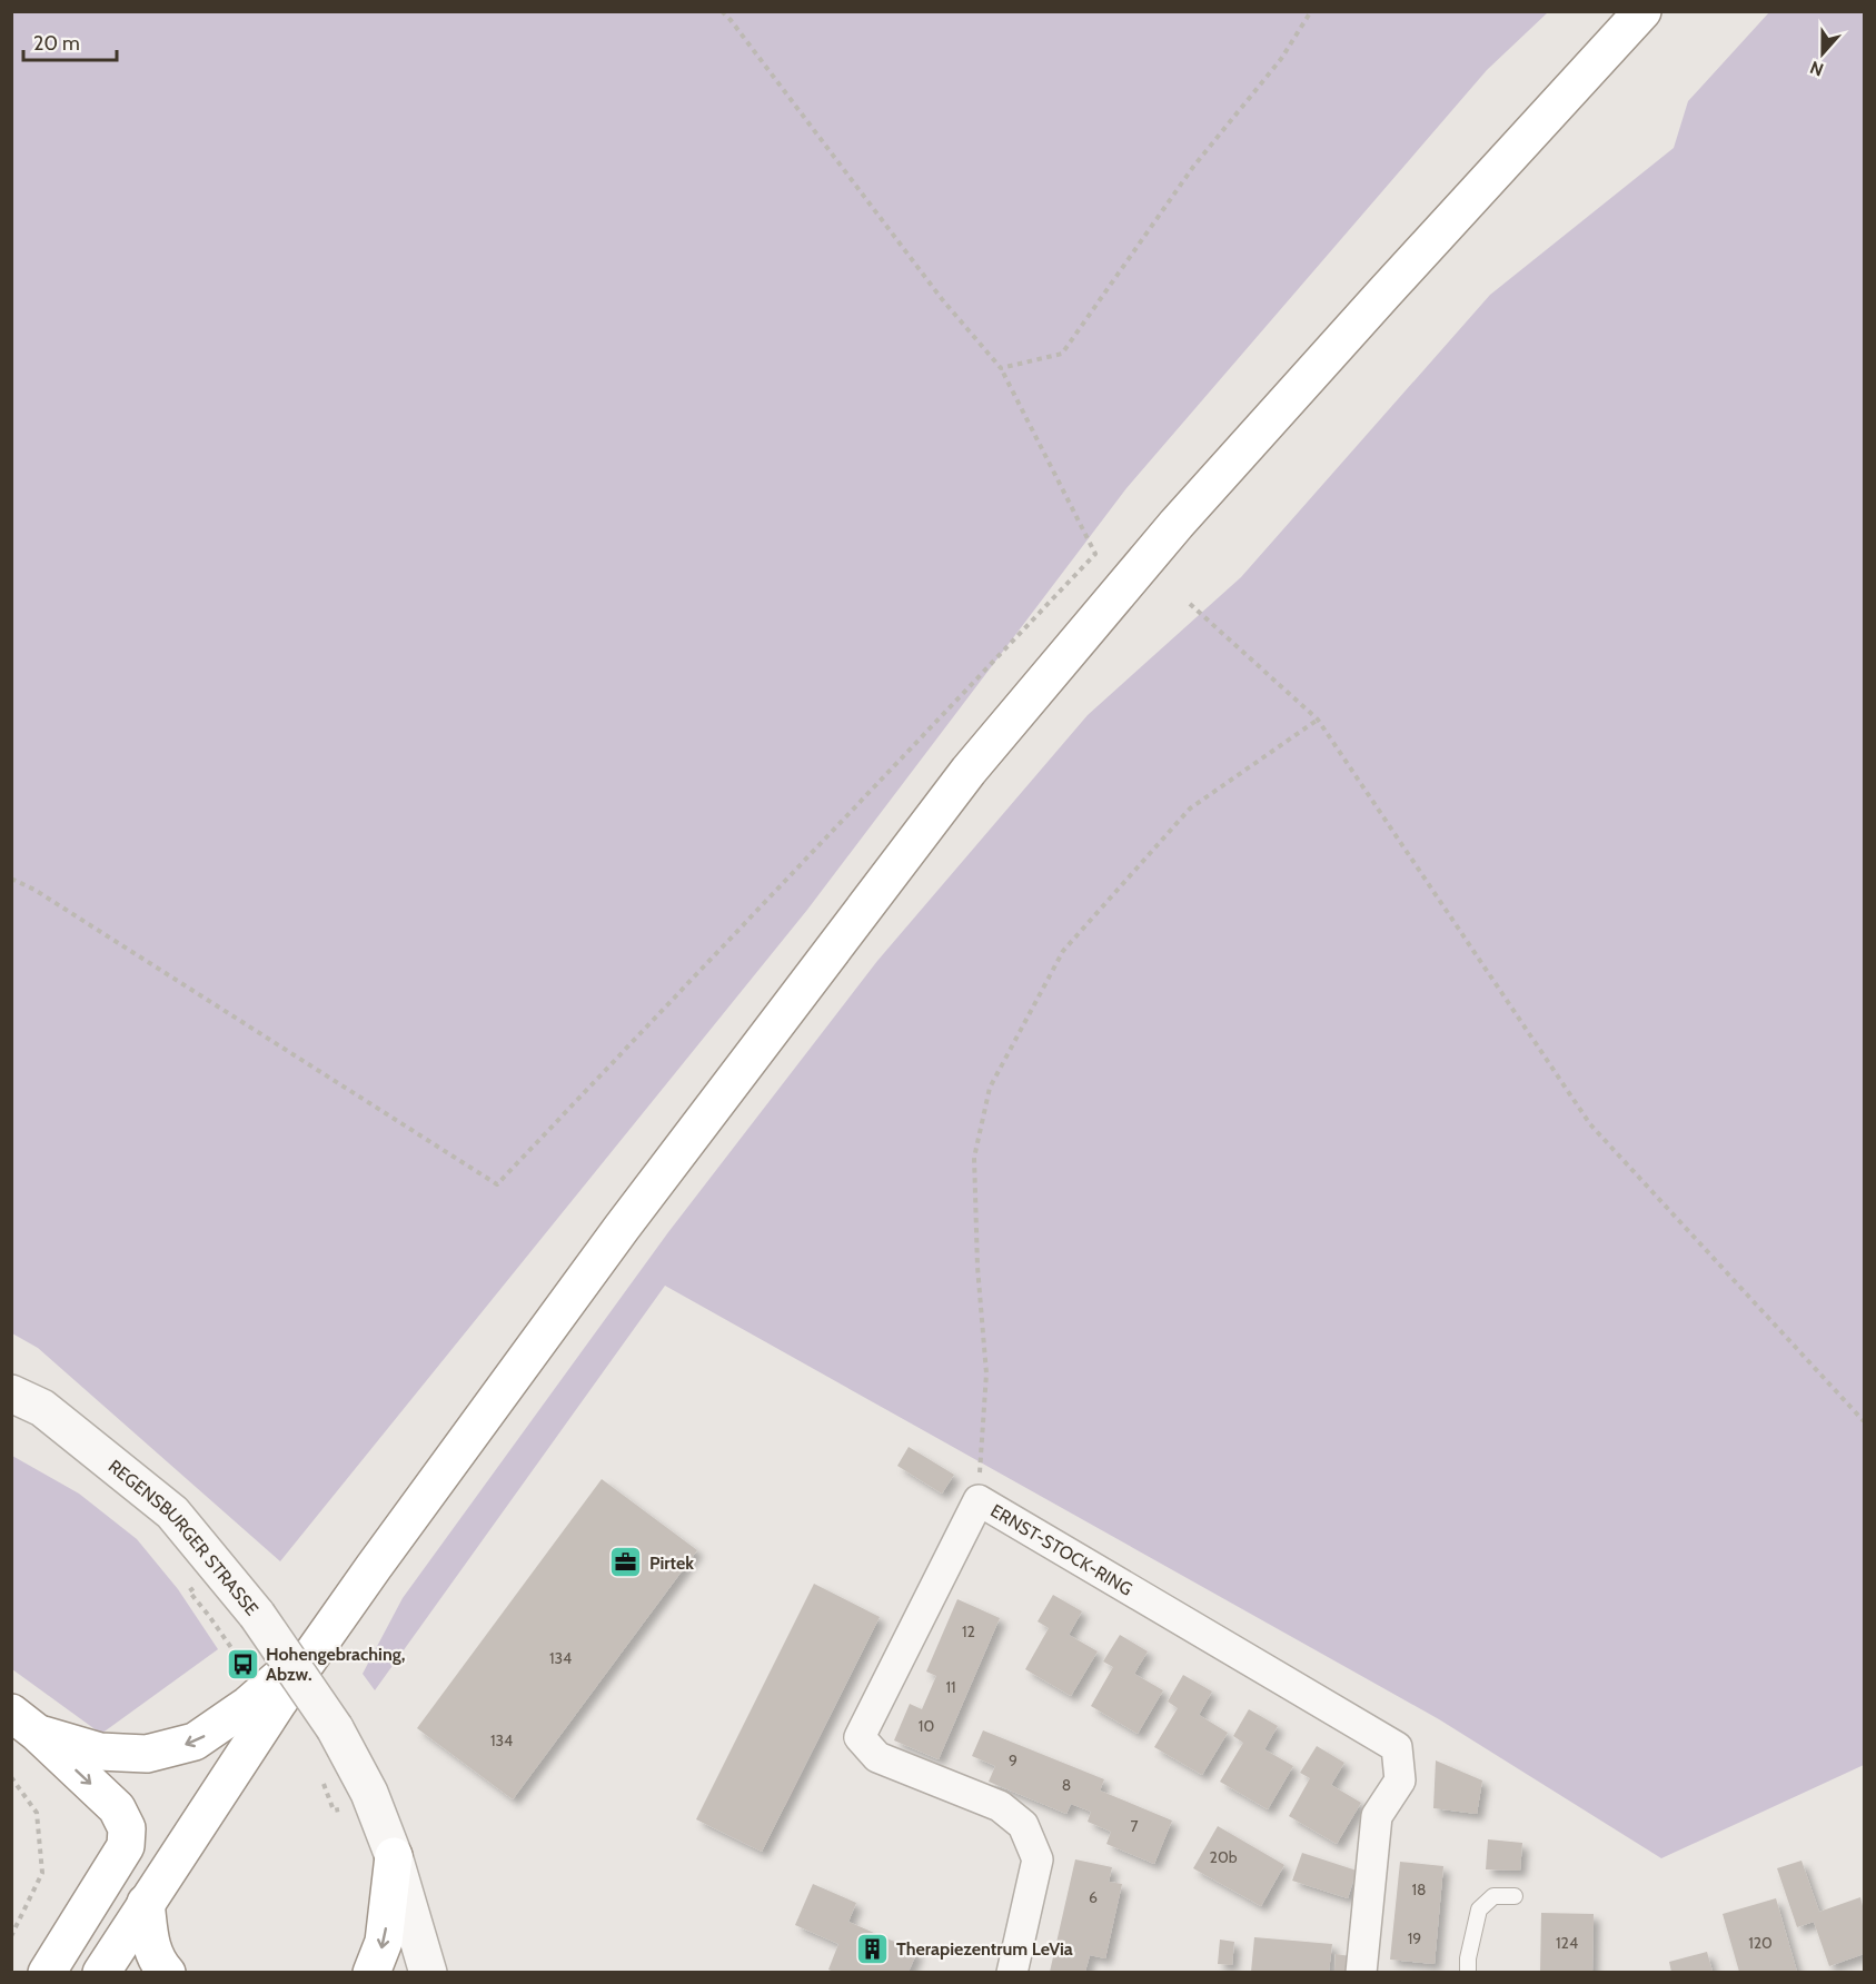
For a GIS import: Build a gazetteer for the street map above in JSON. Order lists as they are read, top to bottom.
{
  "streets": {
    "street": ["REGENSBURGER STRASSE", "ERNST-STOCK-RING"]
  },
  "places": {
    "office": ["Pirtek"],
    "bus stop": ["Hohengebraching, Abzw."],
    "building": ["Therapiezentrum LeVia"]
  },
  "house_numbers": [
    "12",
    "134",
    "11",
    "10",
    "134",
    "9",
    "8",
    "7",
    "20b",
    "18",
    "6",
    "19",
    "124",
    "120"
  ],
  "scale_bar": "20 m",
  "north": "bottom"
}
